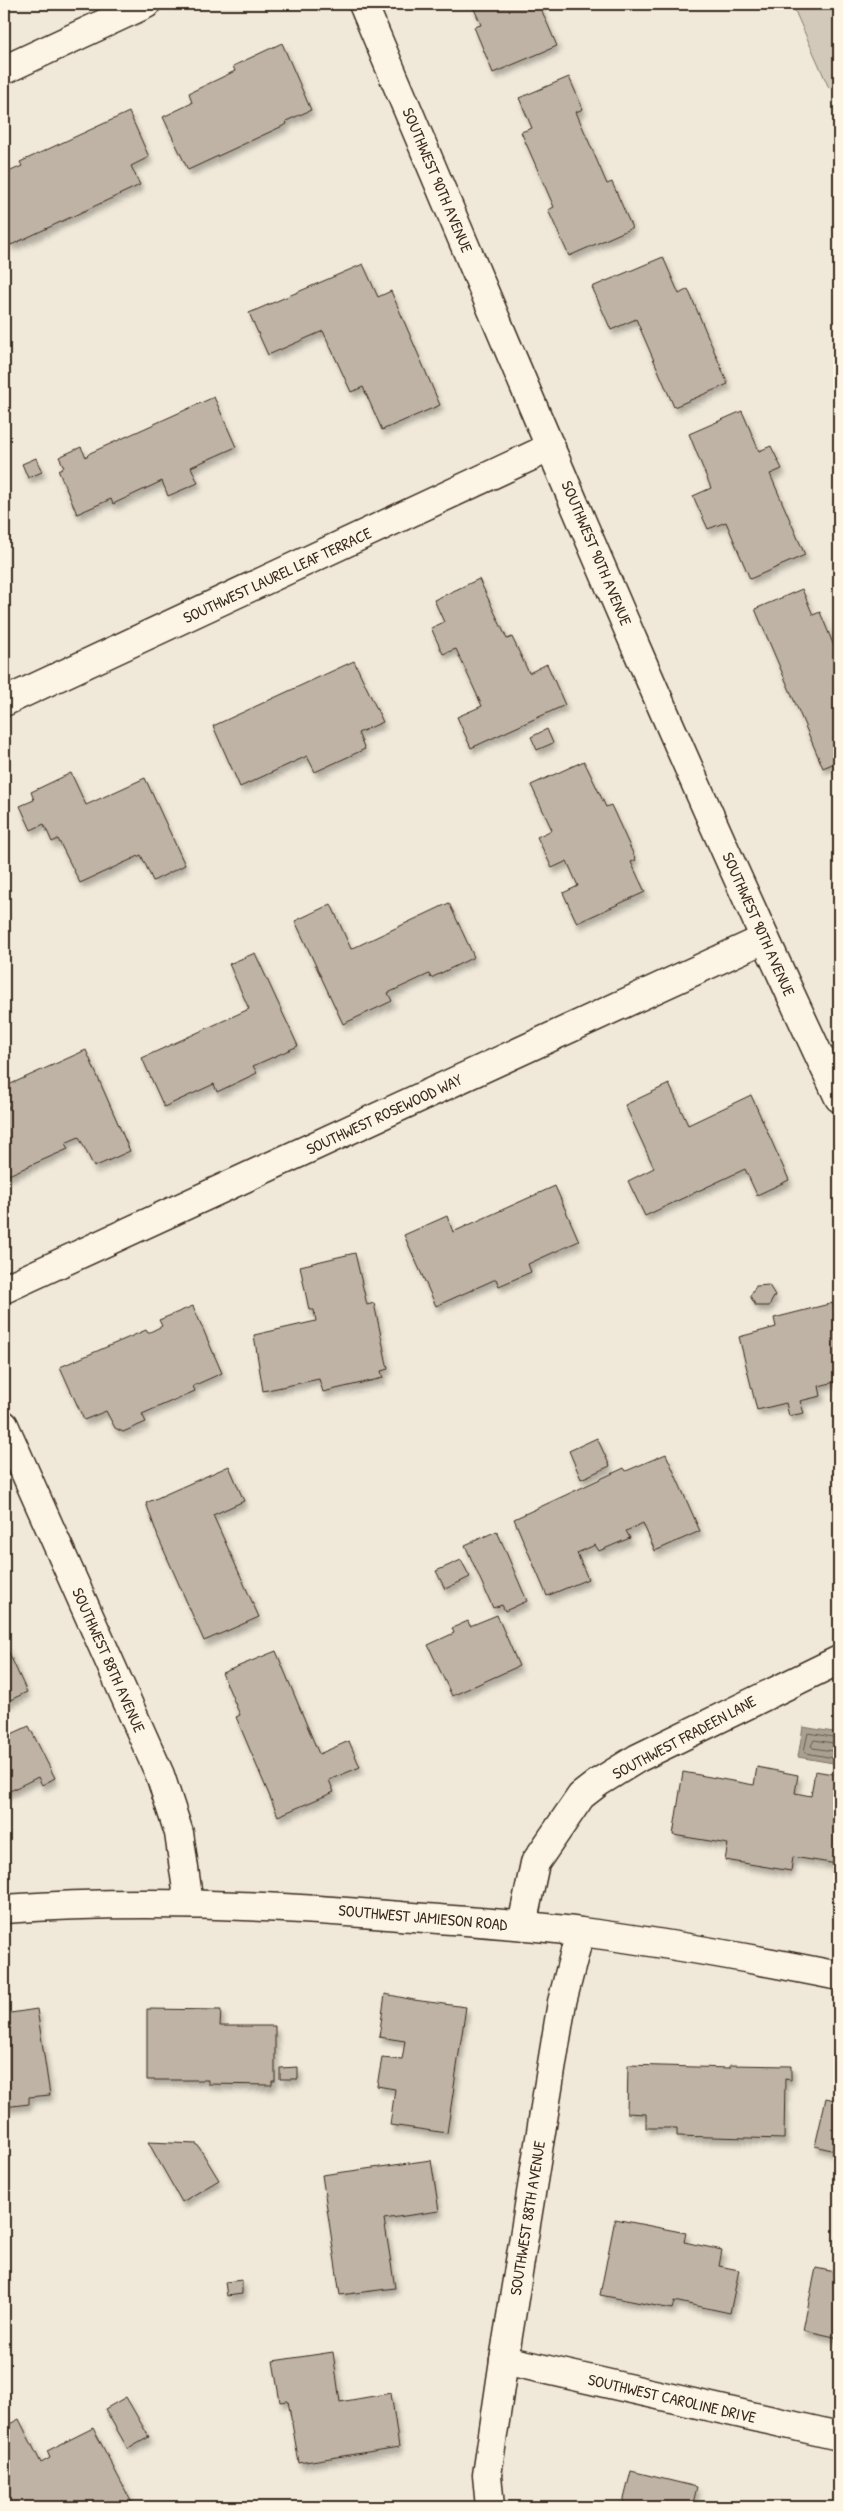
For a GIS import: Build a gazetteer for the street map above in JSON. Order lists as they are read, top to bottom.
{
  "streets": {
    "street": [
      "SOUTHWEST 90TH AVENUE",
      "SOUTHWEST LAUREL LEAF TERRACE",
      "SOUTHWEST ROSEWOOD WAY",
      "SOUTHWEST 88TH AVENUE",
      "SOUTHWEST FRADEEN LANE",
      "SOUTHWEST JAMIESON ROAD",
      "SOUTHWEST CAROLINE DRIVE"
    ]
  },
  "crossings": [
    ["SOUTHWEST 90TH AVENUE", "SOUTHWEST LAUREL LEAF TERRACE"],
    ["SOUTHWEST 90TH AVENUE", "SOUTHWEST ROSEWOOD WAY"],
    ["SOUTHWEST 88TH AVENUE", "SOUTHWEST JAMIESON ROAD"],
    ["SOUTHWEST 88TH AVENUE", "SOUTHWEST CAROLINE DRIVE"],
    ["SOUTHWEST FRADEEN LANE", "SOUTHWEST JAMIESON ROAD"]
  ]
}
